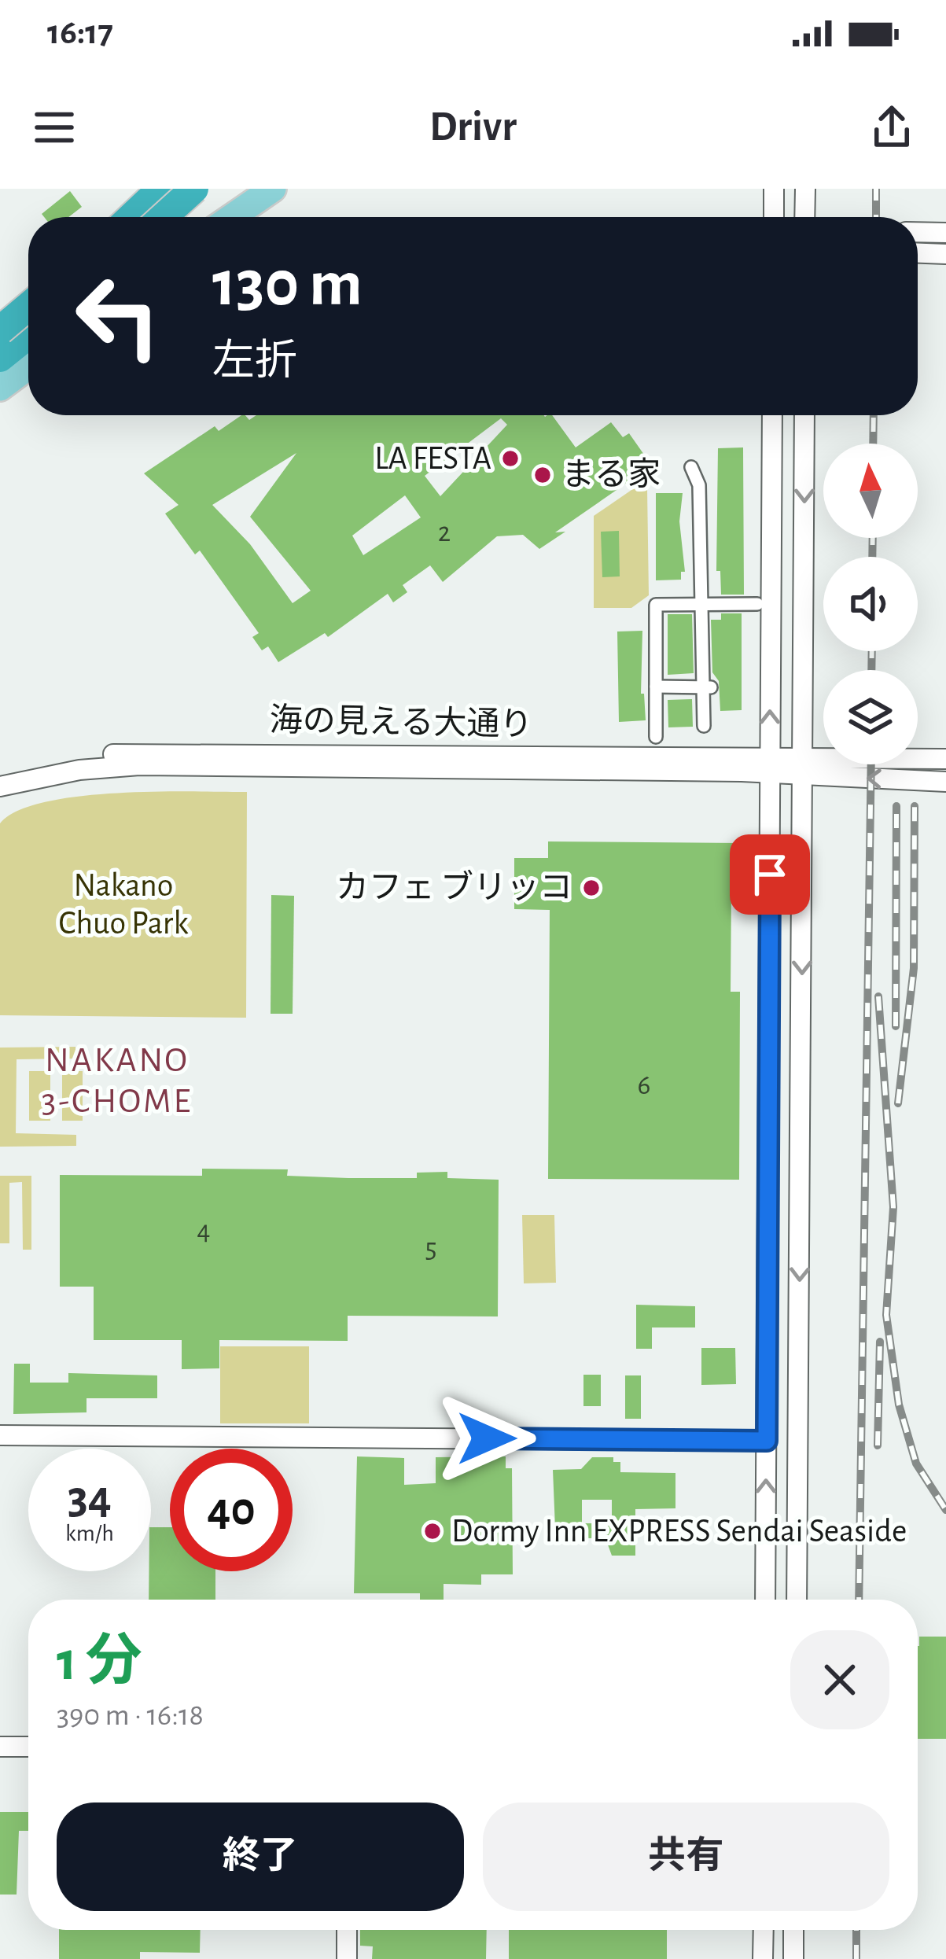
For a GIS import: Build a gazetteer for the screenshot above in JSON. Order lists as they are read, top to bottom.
{
  "streets": {
    "street": ["海の見える大通り"]
  },
  "districts": ["NAKANO 3-CHOME"],
  "parks": ["Nakano Chuo Park"],
  "places": [
    "LA FESTA",
    "まる家",
    "カフェ ブリッコ",
    "Dormy Inn EXPRESS Sendai Seaside"
  ],
  "house_numbers": [
    "2",
    "6",
    "4",
    "5"
  ],
  "north": "top",
  "page": {
    "status": "16:17",
    "header": "Drivr",
    "turn": ["130 m", "左折"],
    "speed": "34 km/h",
    "limit": "40",
    "heading": ["1 分", "390 m · 16:18"],
    "buttons": ["終了", "共有"]
  }
}
